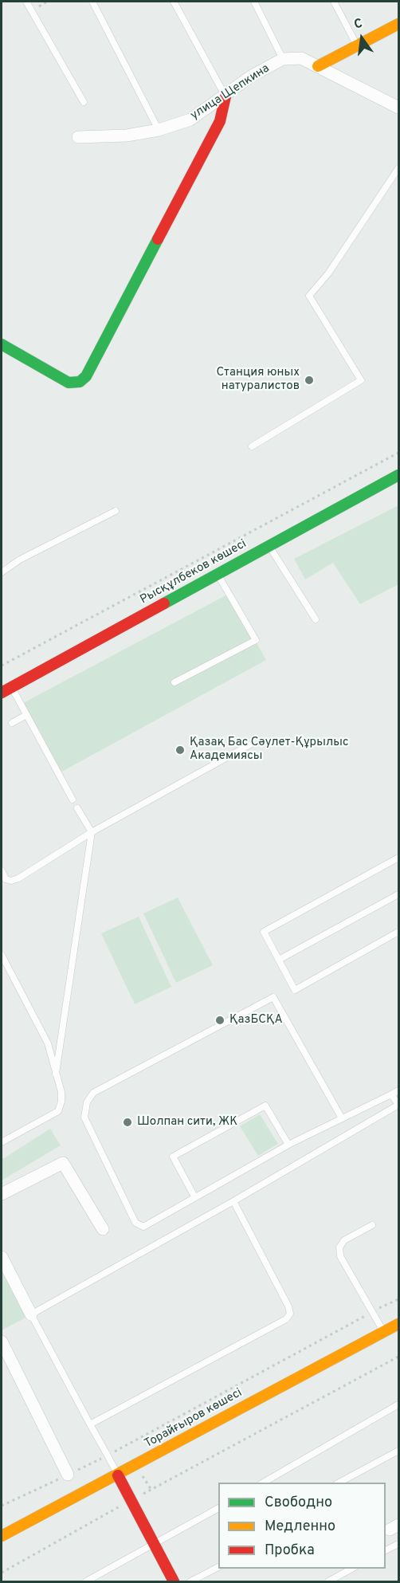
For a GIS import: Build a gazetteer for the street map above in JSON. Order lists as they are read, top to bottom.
{
  "streets": {
    "street": ["улица Щепкина", "Рысқұлбеков көшесі", "Торайғыров көшесі"]
  },
  "places": [
    "Станция юных натуралистов",
    "Қазақ Бас Сәулет-Құрылыс Академиясы",
    "ҚазБСҚА",
    "Шолпан сити, ЖК"
  ],
  "legend": ["Свободно", "Медленно", "Пробка"],
  "north": "top"
}
